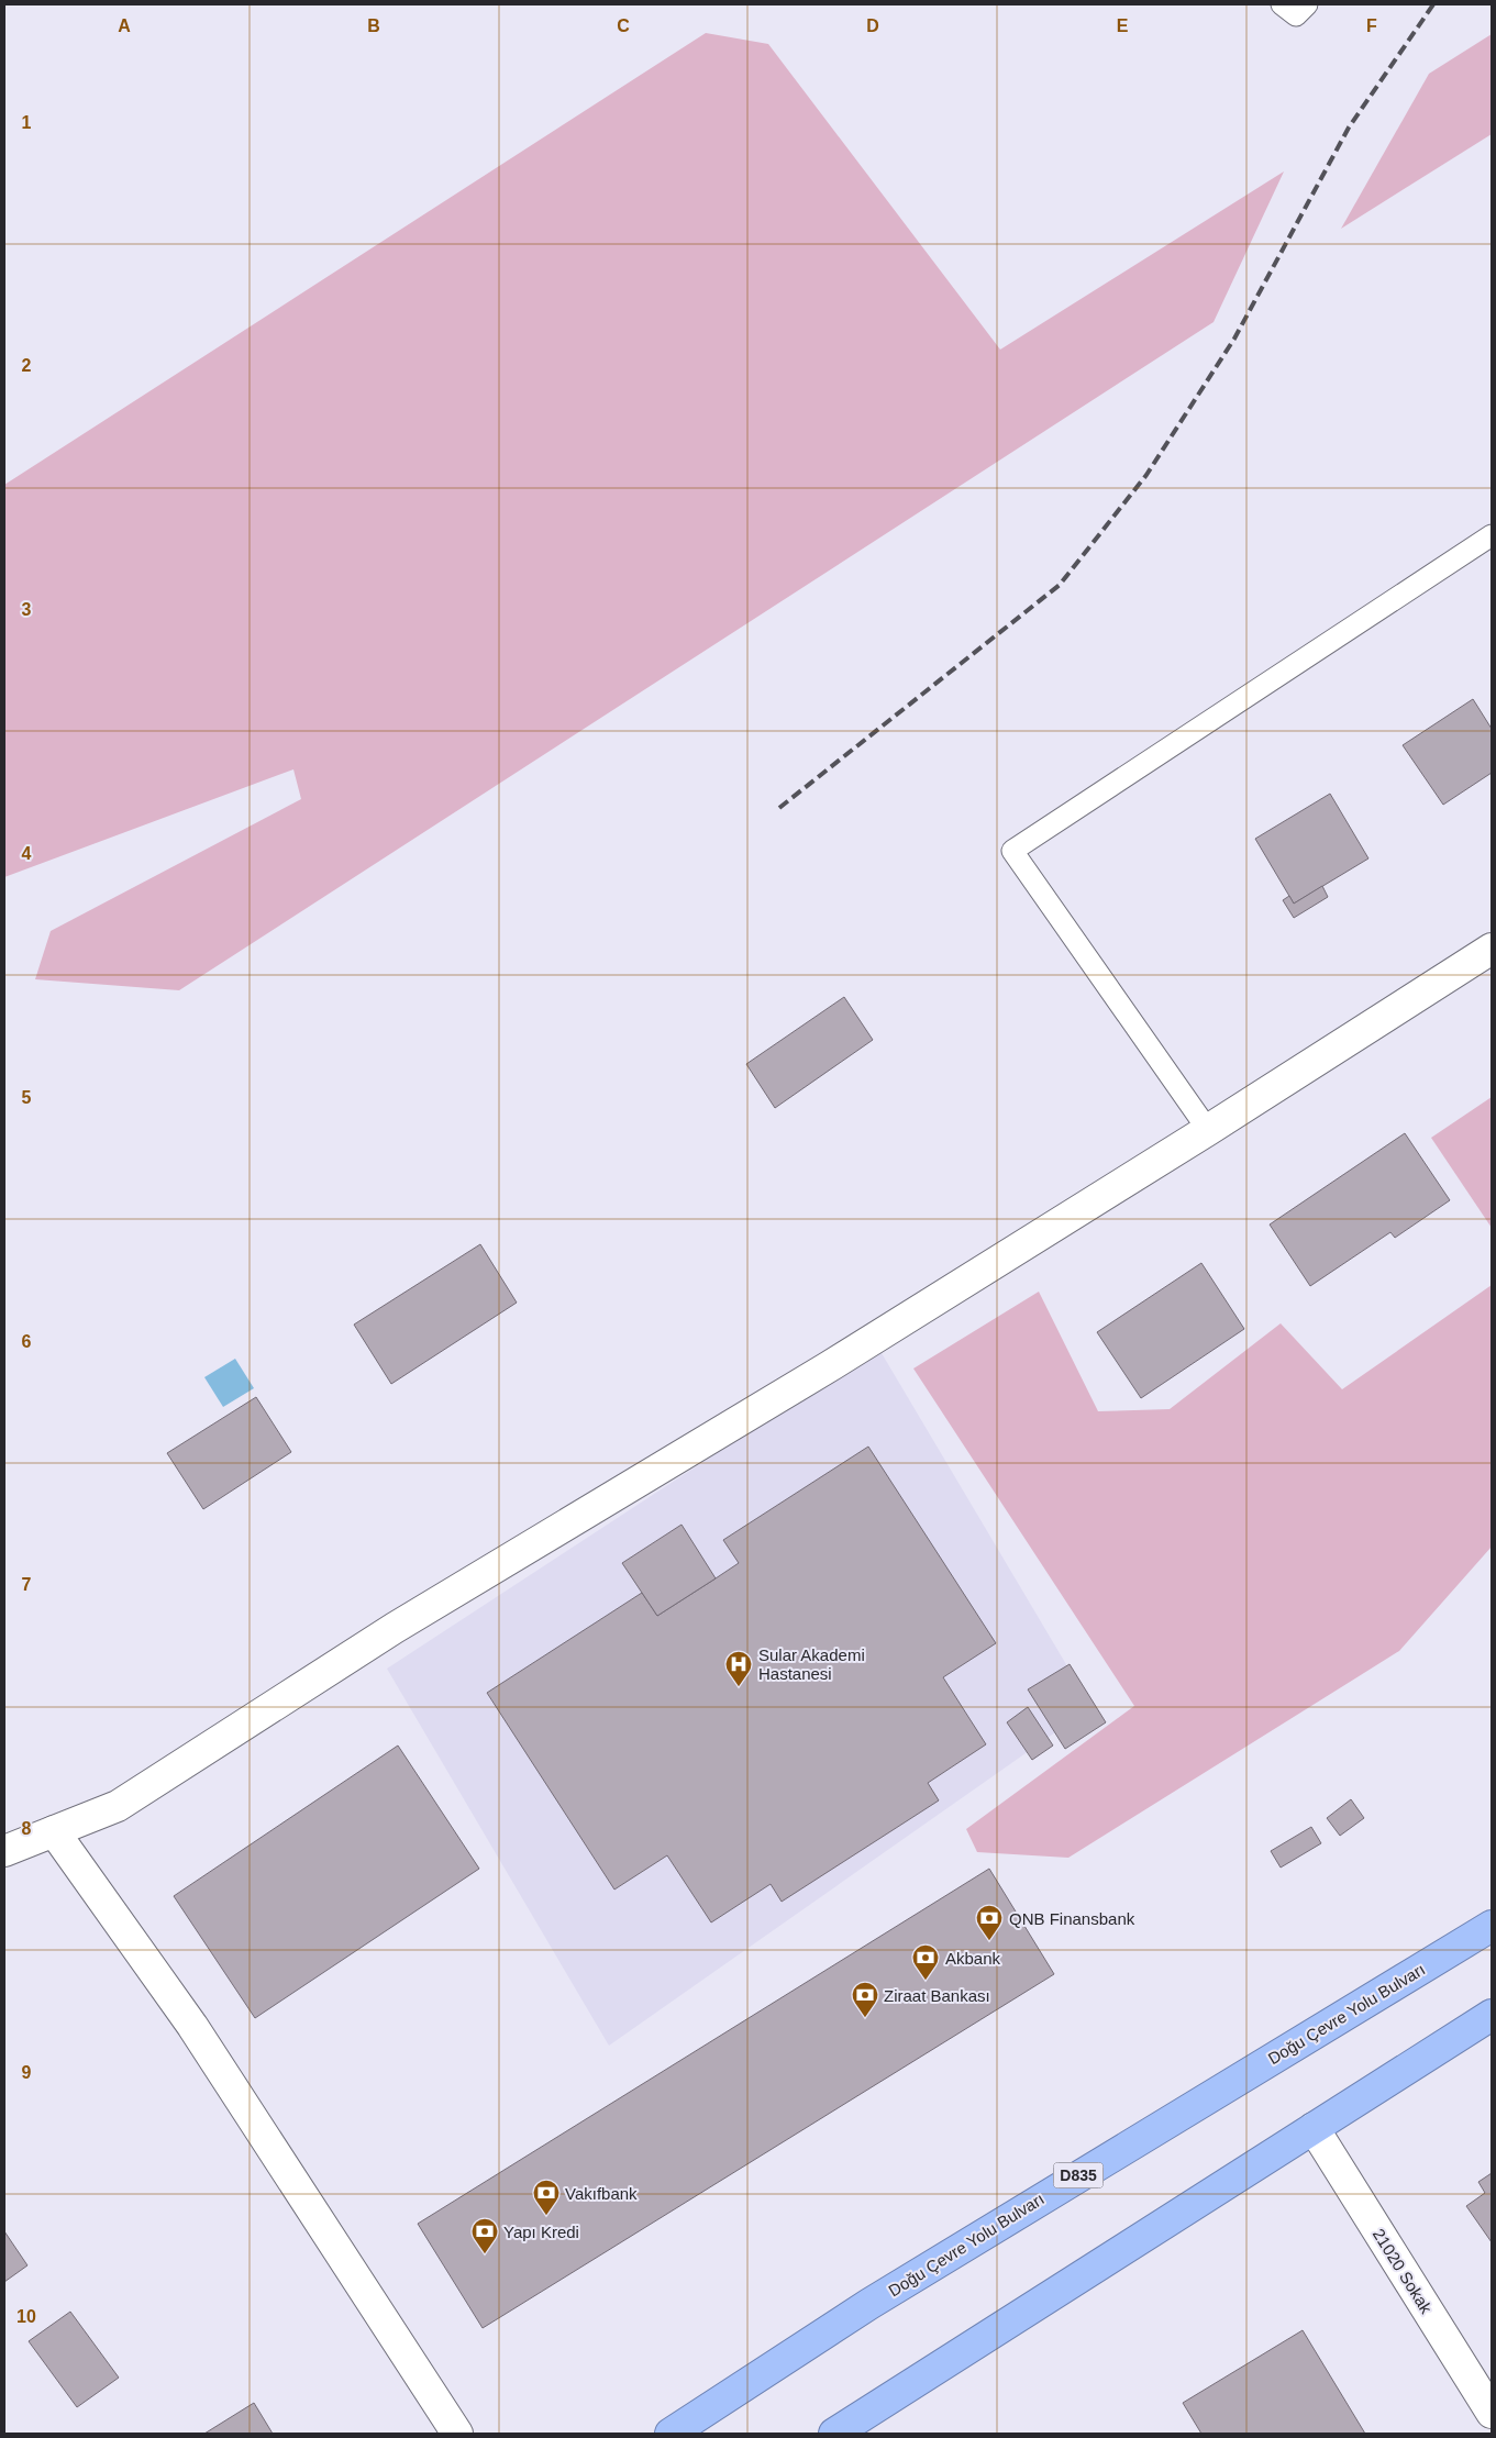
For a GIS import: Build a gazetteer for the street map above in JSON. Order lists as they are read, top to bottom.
{
  "streets": {
    "highway": ["Doğu Çevre Yolu Bulvarı", "D835"],
    "street": ["21020 Sokak"]
  },
  "places": {
    "hospital": ["Sular Akademi Hastanesi"],
    "bank": [
      "QNB Finansbank",
      "Akbank",
      "Ziraat Bankası",
      "Vakıfbank",
      "Yapı Kredi"
    ]
  },
  "grid": {
    "columns": [
      "A",
      "B",
      "C",
      "D",
      "E",
      "F"
    ],
    "rows": [
      "1",
      "2",
      "3",
      "4",
      "5",
      "6",
      "7",
      "8",
      "9",
      "10"
    ]
  }
}
